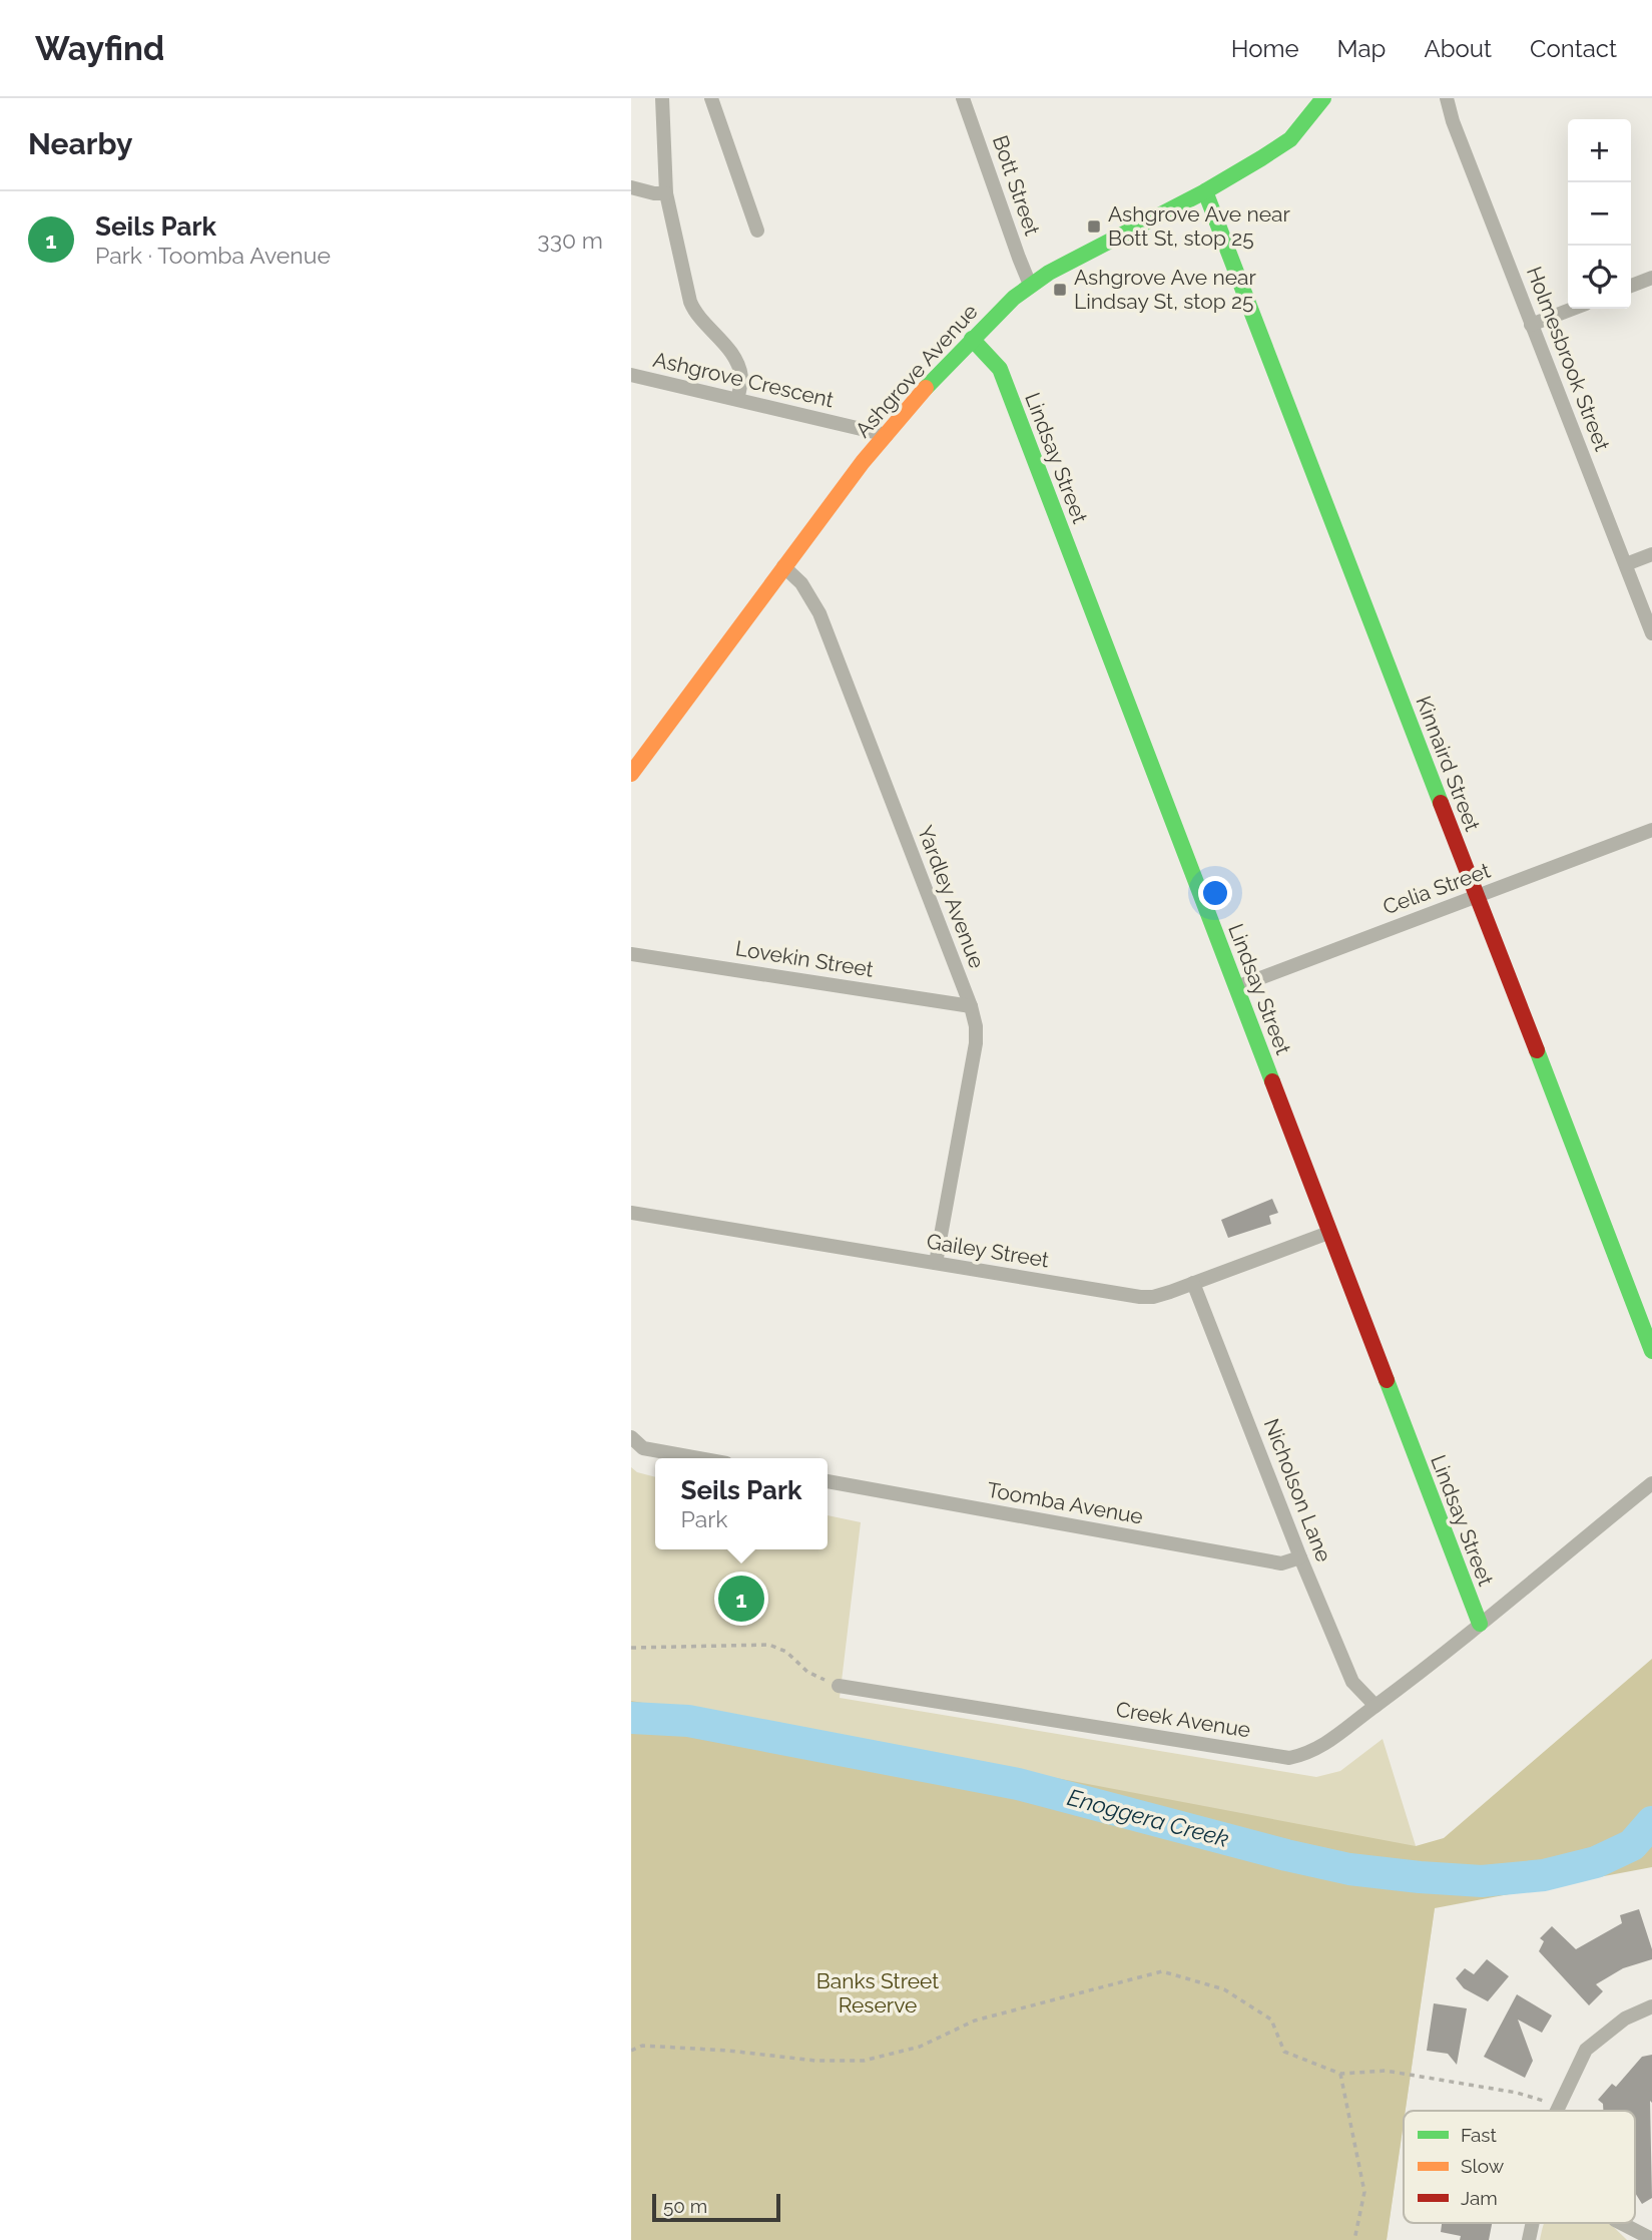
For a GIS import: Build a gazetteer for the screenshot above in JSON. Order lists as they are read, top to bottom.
{
  "streets": {
    "street": [
      "Bott Street",
      "Holmesbrook Street",
      "Ashgrove Avenue",
      "Ashgrove Crescent",
      "Lindsay Street",
      "Kinnaird Street",
      "Celia Street",
      "Yardley Avenue",
      "Lovekin Street",
      "Gailey Street",
      "Nicholson Lane",
      "Toomba Avenue",
      "Creek Avenue"
    ]
  },
  "crossings": [
    ["Bott Street", "Ashgrove Avenue"],
    ["Ashgrove Avenue", "Ashgrove Crescent"],
    ["Ashgrove Avenue", "Lindsay Street"],
    ["Ashgrove Avenue", "Kinnaird Street"],
    ["Ashgrove Avenue", "Yardley Avenue"],
    ["Lindsay Street", "Celia Street"],
    ["Lindsay Street", "Gailey Street"],
    ["Lindsay Street", "Creek Avenue"],
    ["Kinnaird Street", "Celia Street"],
    ["Yardley Avenue", "Lovekin Street"],
    ["Yardley Avenue", "Gailey Street"],
    ["Gailey Street", "Nicholson Lane"],
    ["Nicholson Lane", "Toomba Avenue"],
    ["Nicholson Lane", "Creek Avenue"]
  ],
  "water": ["Enoggera Creek"],
  "parks": ["Banks Street Reserve"],
  "places": {
    "transit": ["Ashgrove Ave near Bott St, stop 25", "Ashgrove Ave near Lindsay St, stop 25"]
  },
  "legend": ["Fast", "Slow", "Jam"],
  "scale_bar": "50 m",
  "page": {
    "header": "Wayfind",
    "nav": [
      "Home",
      "Map",
      "About",
      "Contact"
    ],
    "heading": "Nearby",
    "map_buttons": ["+", "−"],
    "list": [
      {
        "mark": "1",
        "name": "Seils Park",
        "note": "Park · Toomba Avenue",
        "value": "330 m"
      }
    ],
    "popup": ["Seils Park", "Park"],
    "pins": "1",
    "scale": "50 m"
  }
}
